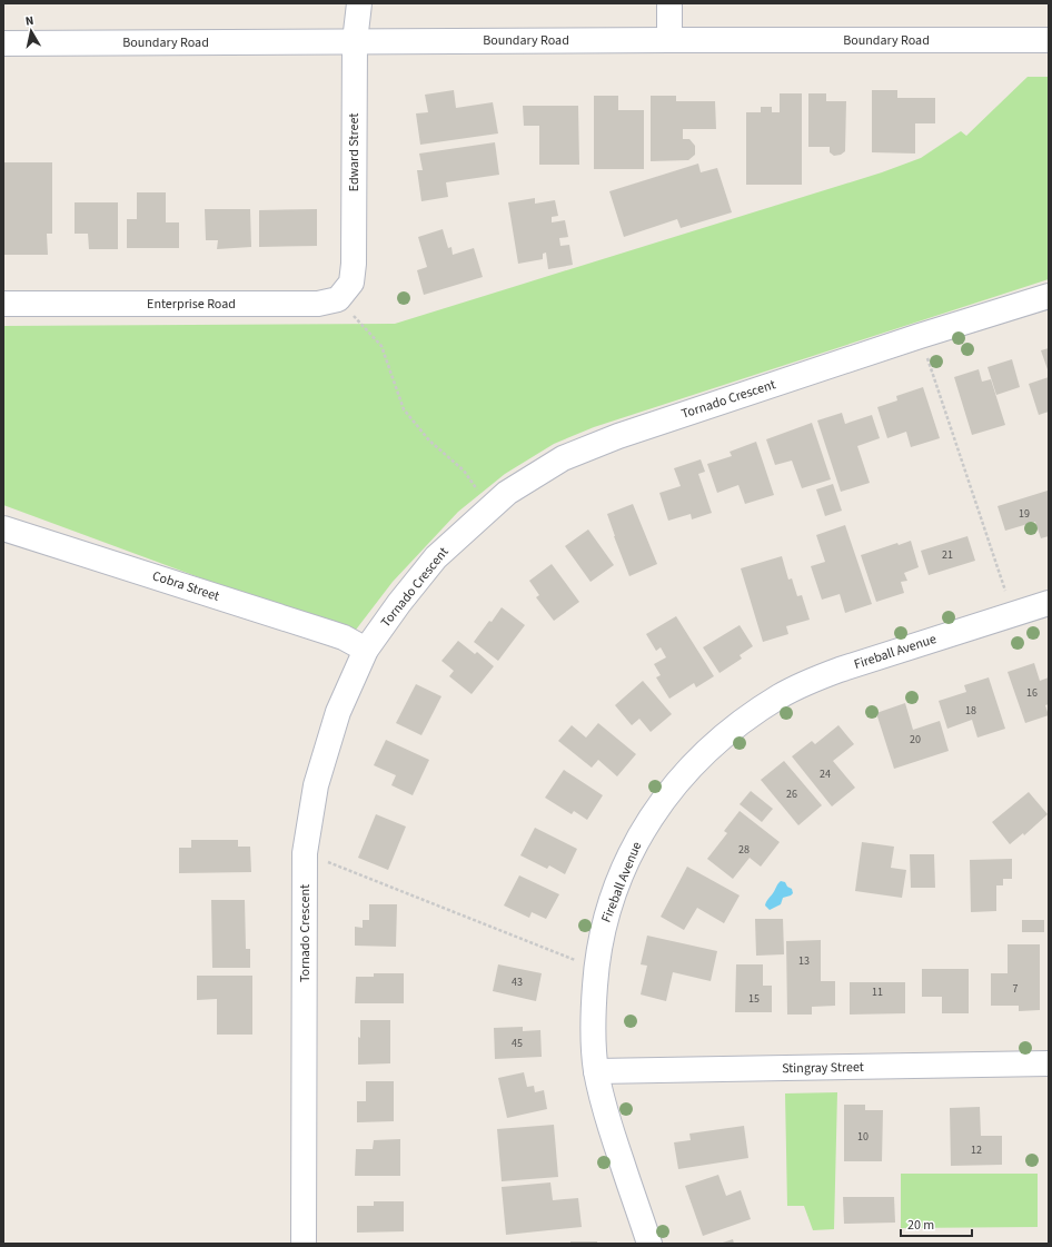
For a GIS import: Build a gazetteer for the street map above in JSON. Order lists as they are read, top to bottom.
{
  "streets": {
    "street": [
      "Boundary Road",
      "Edward Street",
      "Enterprise Road",
      "Tornado Crescent",
      "Cobra Street",
      "Fireball Avenue",
      "Stingray Street"
    ]
  },
  "crossings": [
    ["Boundary Road", "Edward Street"],
    ["Edward Street", "Enterprise Road"],
    ["Tornado Crescent", "Cobra Street"],
    ["Fireball Avenue", "Stingray Street"]
  ],
  "house_numbers": [
    "19",
    "21",
    "16",
    "18",
    "20",
    "24",
    "26",
    "28",
    "13",
    "43",
    "7",
    "11",
    "15",
    "45",
    "10",
    "12"
  ],
  "scale_bar": "20 m",
  "north": "top"
}
